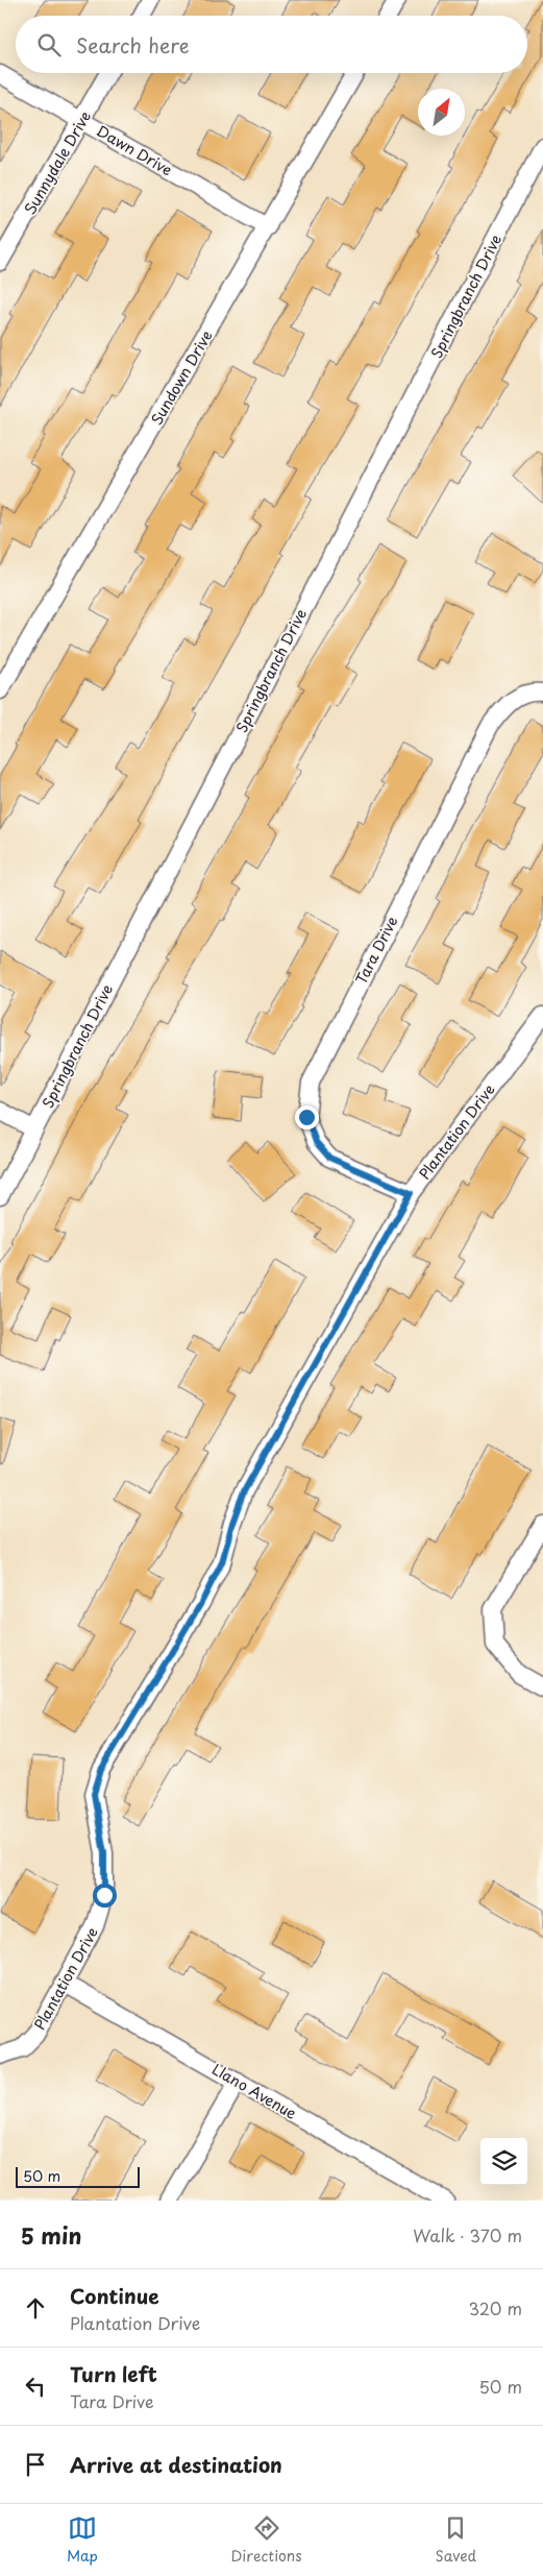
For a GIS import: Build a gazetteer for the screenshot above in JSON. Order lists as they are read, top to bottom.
{
  "streets": {
    "street": [
      "Dawn Drive",
      "Sunnydale Drive",
      "Springbranch Drive",
      "Sundown Drive",
      "Tara Drive",
      "Plantation Drive",
      "Llano Avenue"
    ]
  },
  "crossings": [
    ["Dawn Drive", "Sunnydale Drive"],
    ["Dawn Drive", "Sundown Drive"],
    ["Tara Drive", "Plantation Drive"],
    ["Plantation Drive", "Llano Avenue"]
  ],
  "scale_bar": "50 m",
  "north": "top right",
  "page": {
    "search": "Search here",
    "scale": "50 m",
    "heading": ["5 min", "Walk · 370 m"],
    "list": [
      ["Continue", "Plantation Drive", "320 m"],
      ["Turn left", "Tara Drive", "50 m"],
      "Arrive at destination"
    ],
    "nav": ["Map", "Directions", "Saved"]
  }
}
